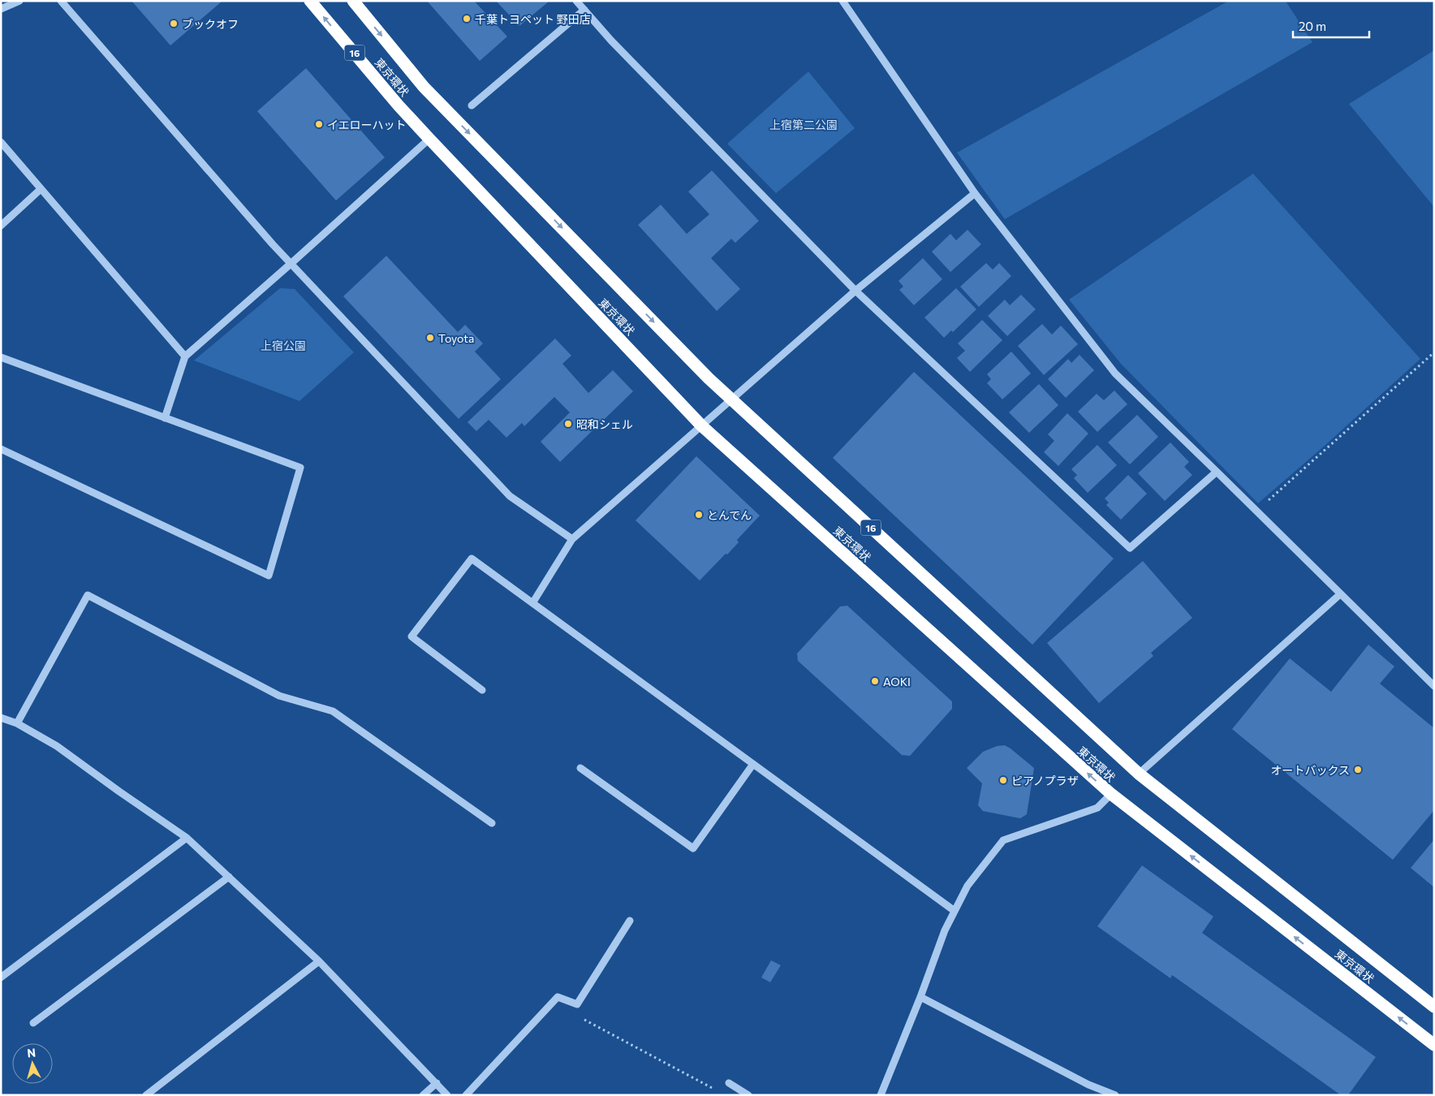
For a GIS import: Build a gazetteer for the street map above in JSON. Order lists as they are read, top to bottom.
{
  "streets": {
    "highway": ["16", "東京環状"]
  },
  "parks": ["上宿第二公園", "上宿公園"],
  "places": [
    "千葉トヨペット 野田店",
    "ブックオフ",
    "イエローハット",
    "Toyota",
    "昭和シェル",
    "とんでん",
    "AOKI",
    "オートバックス",
    "ピアノプラザ"
  ],
  "scale_bar": "20 m",
  "north": "top"
}
